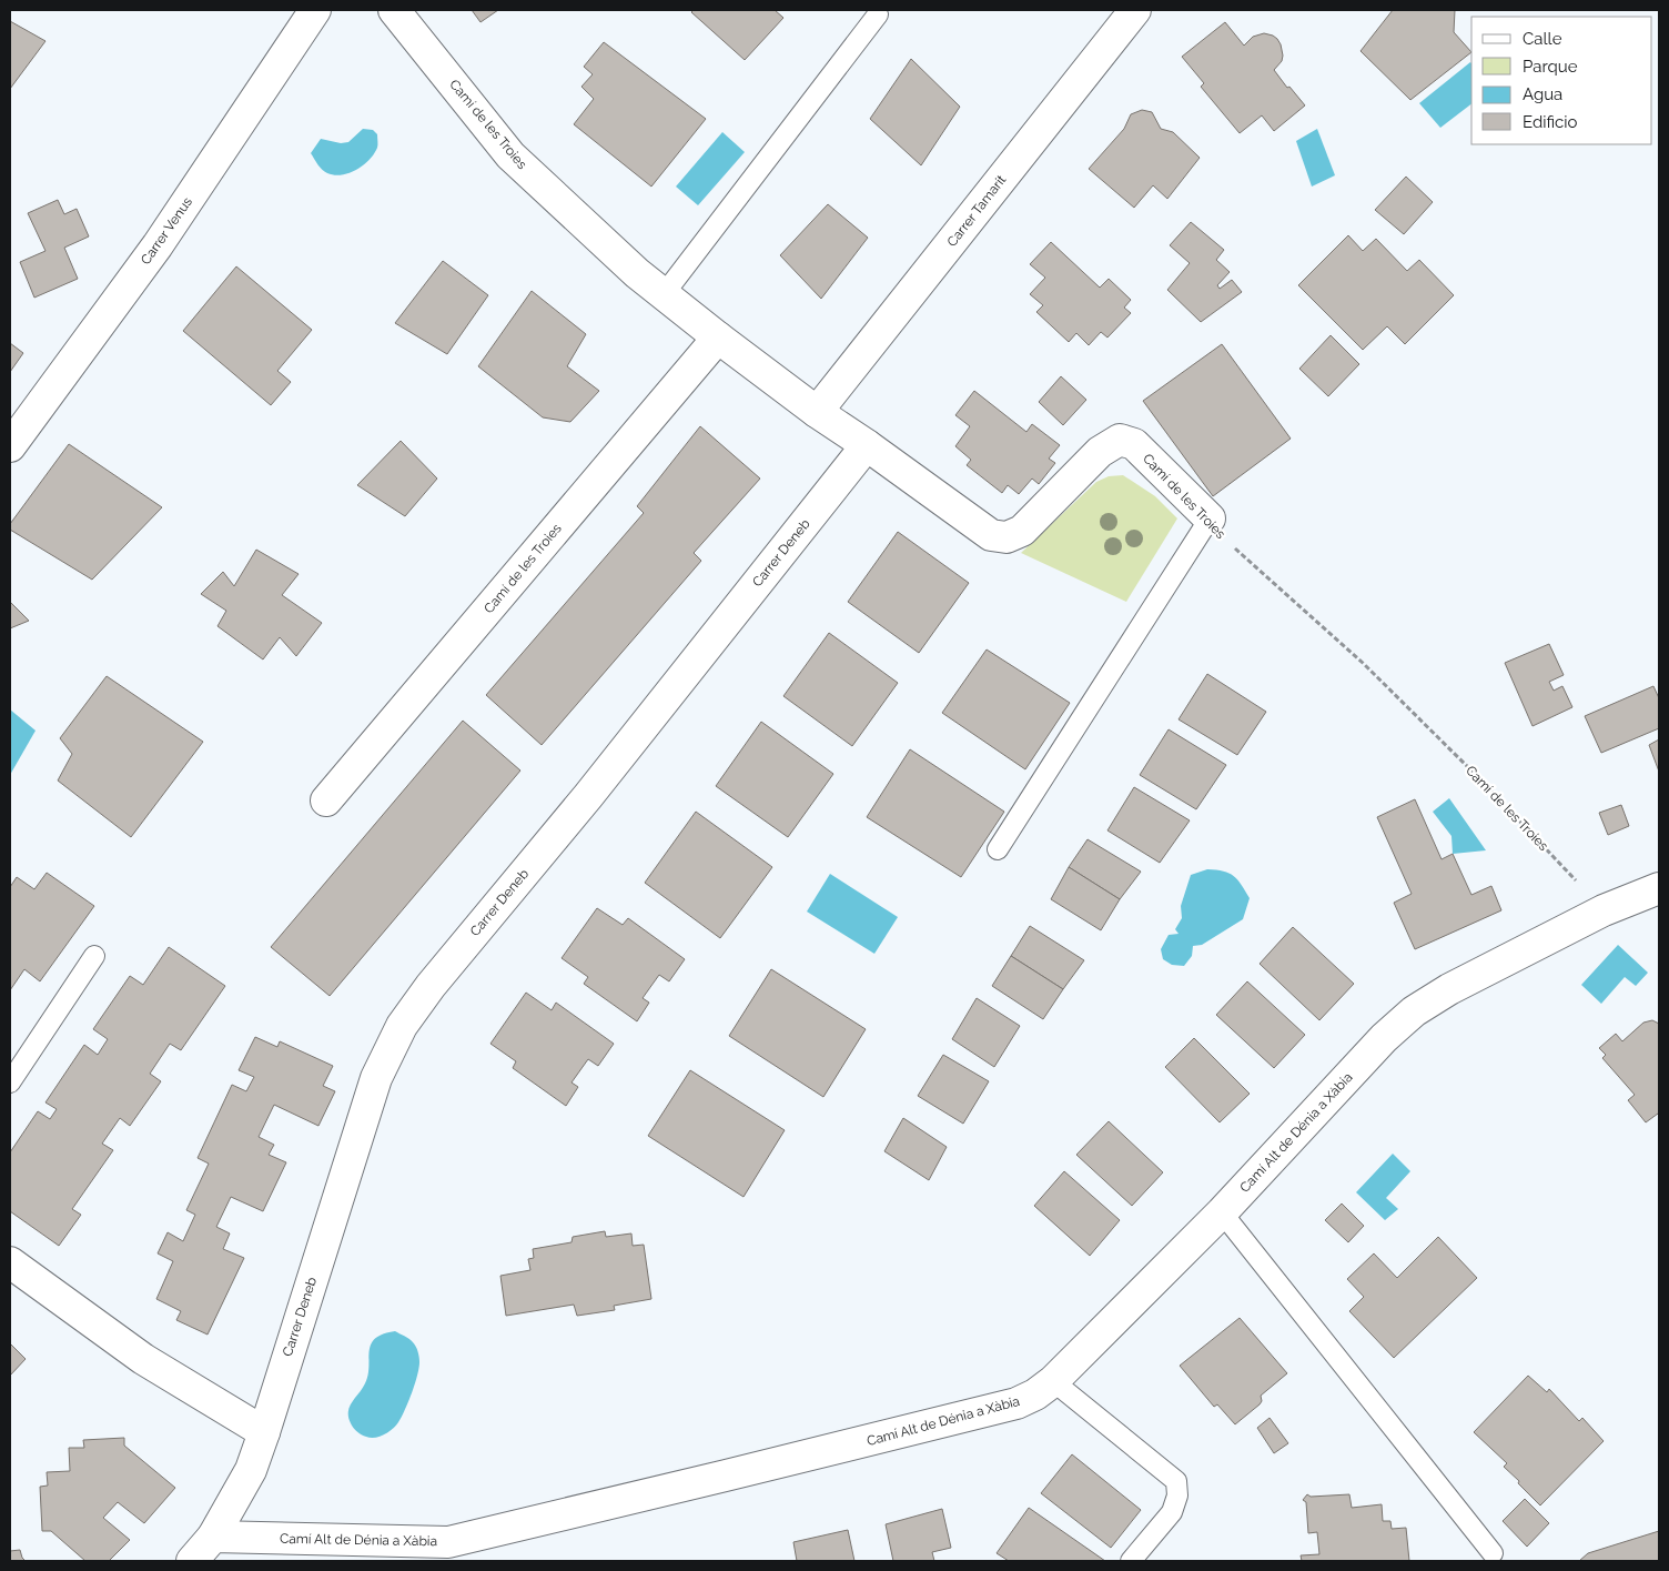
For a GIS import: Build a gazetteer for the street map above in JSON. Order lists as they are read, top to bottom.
{
  "streets": {
    "street": [
      "Camí de les Troies",
      "Carrer Tamarit",
      "Carrer Venus",
      "Carrer Deneb",
      "Camí Alt de Dénia a Xàbia"
    ]
  },
  "crossings": [
    ["Camí de les Troies", "Carrer Tamarit"],
    ["Camí de les Troies", "Carrer Deneb"],
    ["Camí de les Troies", "Camí Alt de Dénia a Xàbia"],
    ["Carrer Deneb", "Camí Alt de Dénia a Xàbia"]
  ],
  "legend": [
    "Calle",
    "Parque",
    "Agua",
    "Edificio"
  ]
}
